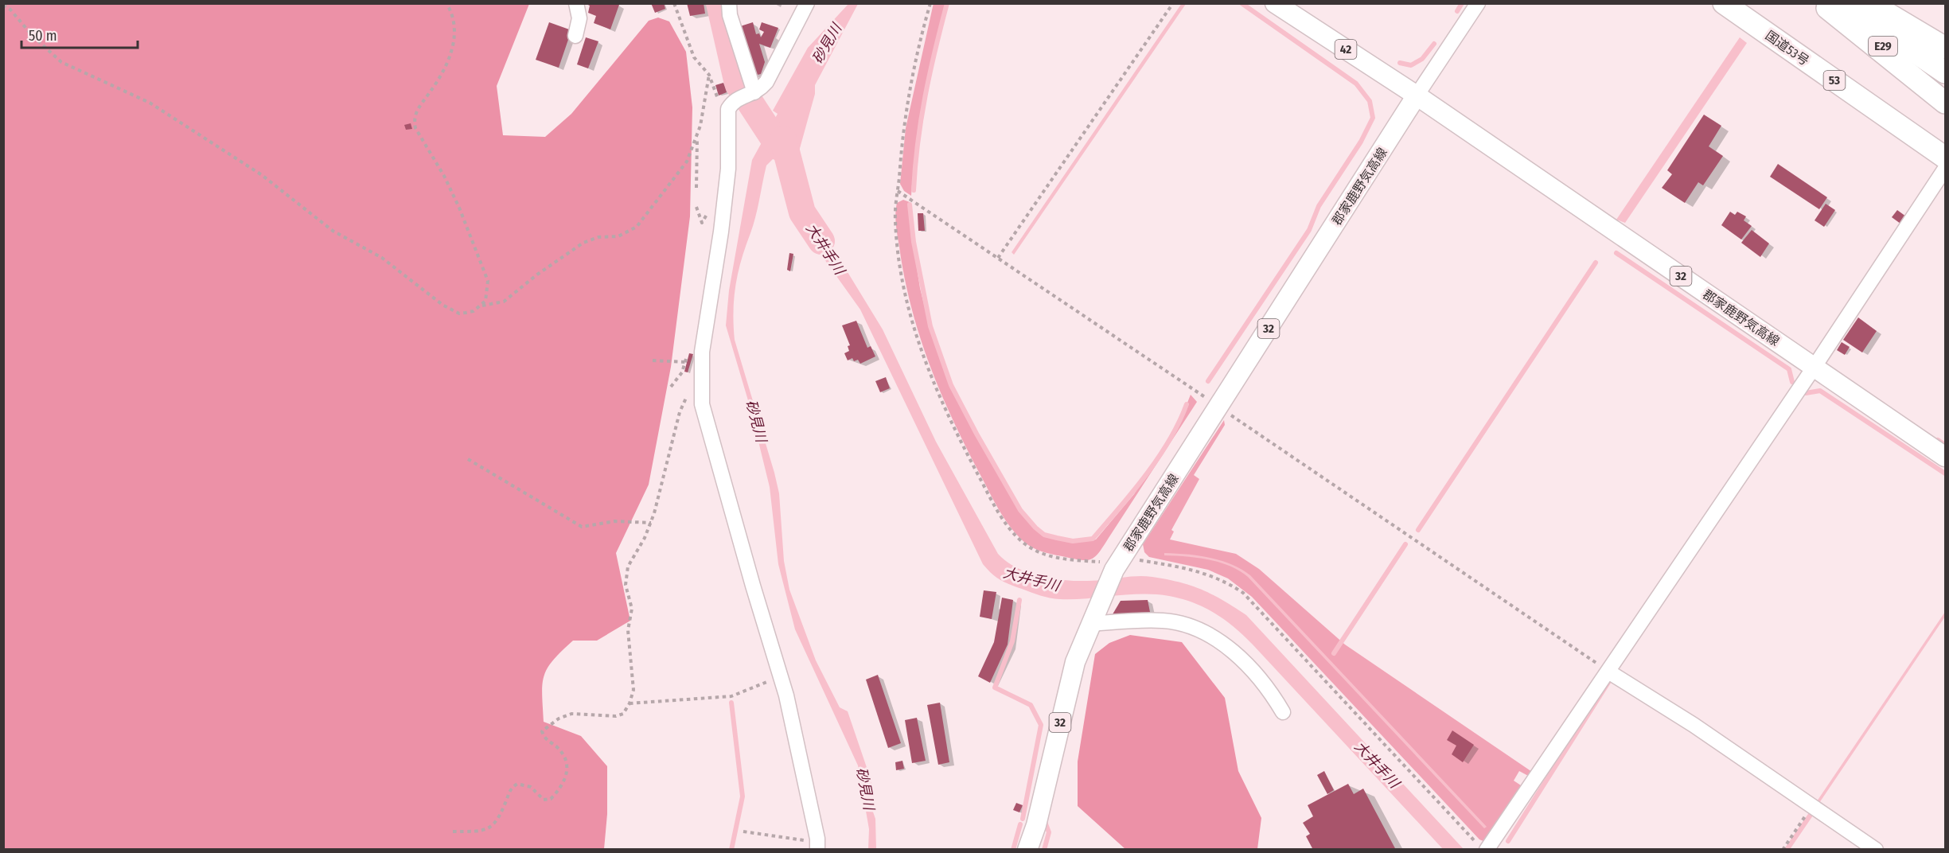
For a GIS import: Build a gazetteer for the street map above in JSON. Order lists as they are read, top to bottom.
{
  "streets": {
    "highway": ["E29", "国道53号", "53"],
    "main road": ["42", "郡家鹿野気高線", "32"]
  },
  "crossings": [
    ["42", "郡家鹿野気高線"]
  ],
  "water": ["砂見川", "大井手川"],
  "scale_bar": "50 m"
}
